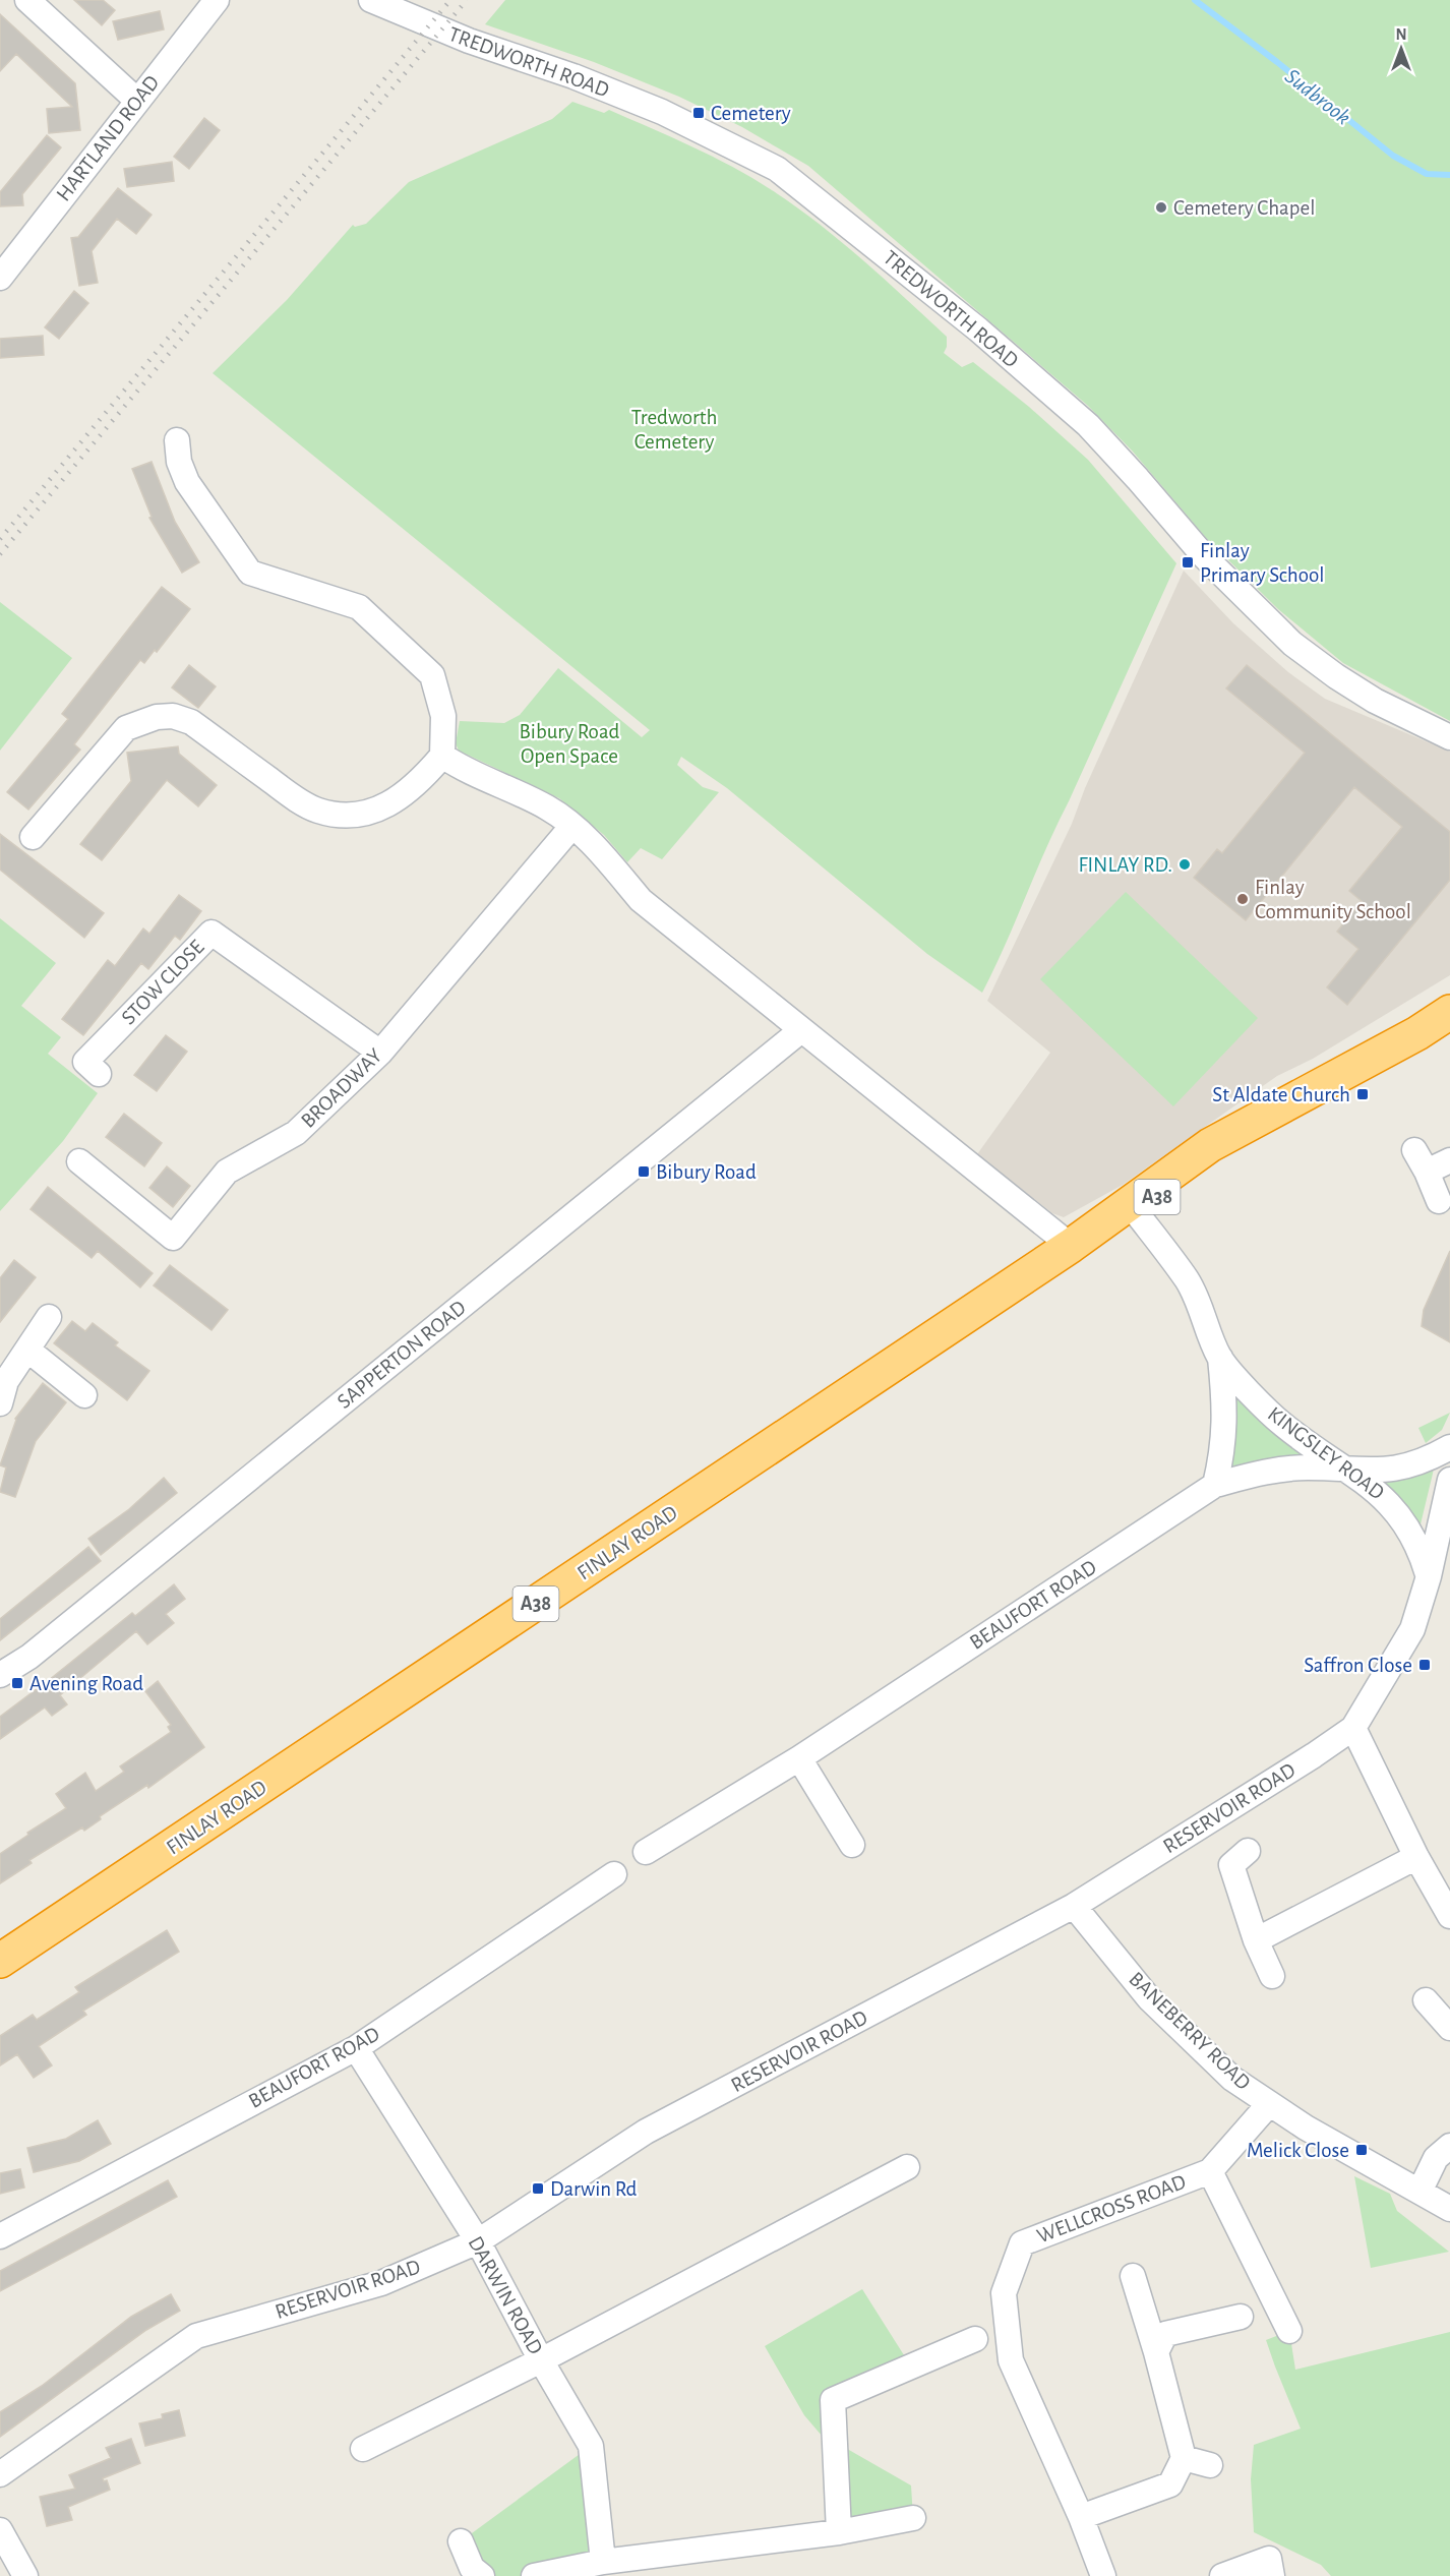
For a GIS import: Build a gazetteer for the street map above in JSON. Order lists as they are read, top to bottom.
{
  "streets": {
    "highway": ["A38", "FINLAY ROAD"],
    "street": [
      "TREDWORTH ROAD",
      "HARTLAND ROAD",
      "STOW CLOSE",
      "BROADWAY",
      "SAPPERTON ROAD",
      "KINGSLEY ROAD",
      "BEAUFORT ROAD",
      "RESERVOIR ROAD",
      "BANEBERRY ROAD",
      "WELLCROSS ROAD",
      "DARWIN ROAD"
    ]
  },
  "crossings": [
    ["STOW CLOSE", "BROADWAY"],
    ["A38", "KINGSLEY ROAD"],
    ["A38", "FINLAY ROAD"],
    ["KINGSLEY ROAD", "BEAUFORT ROAD"],
    ["KINGSLEY ROAD", "RESERVOIR ROAD"],
    ["BEAUFORT ROAD", "DARWIN ROAD"],
    ["RESERVOIR ROAD", "BANEBERRY ROAD"],
    ["RESERVOIR ROAD", "DARWIN ROAD"],
    ["BANEBERRY ROAD", "WELLCROSS ROAD"]
  ],
  "water": ["Sudbrook"],
  "parks": ["Tredworth Cemetery", "Bibury Road Open Space"],
  "places": {
    "transit": [
      "Cemetery",
      "Finlay Primary School",
      "St Aldate Church",
      "Bibury Road",
      "Saffron Close",
      "Avening Road",
      "Melick Close",
      "Darwin Rd"
    ],
    "other": ["Cemetery Chapel", "FINLAY RD.", "Finlay Community School"]
  },
  "north": "top"
}
